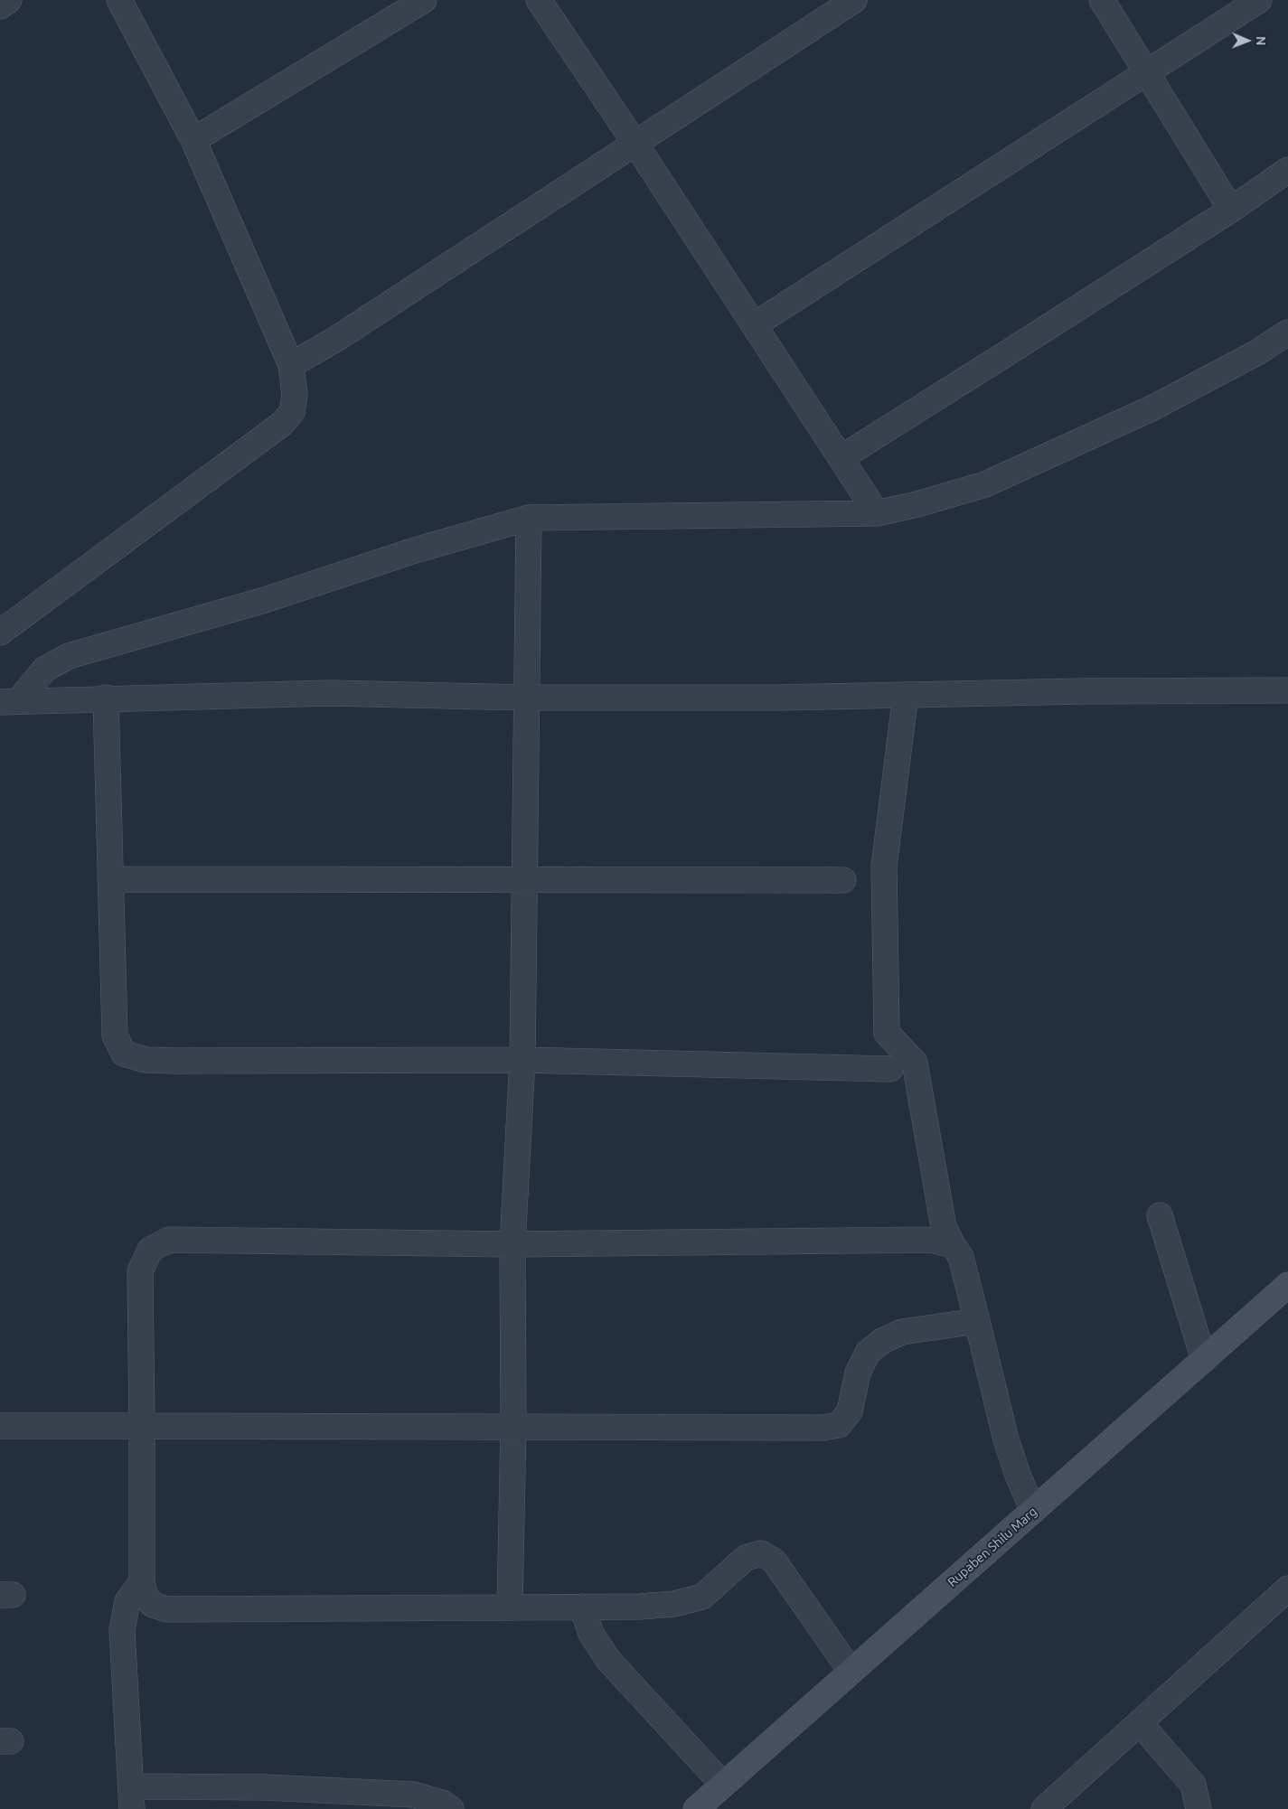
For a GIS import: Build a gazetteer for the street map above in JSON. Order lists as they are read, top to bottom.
{
  "streets": {
    "street": ["Rupaben Shilu Marg"]
  },
  "north": "right"
}
